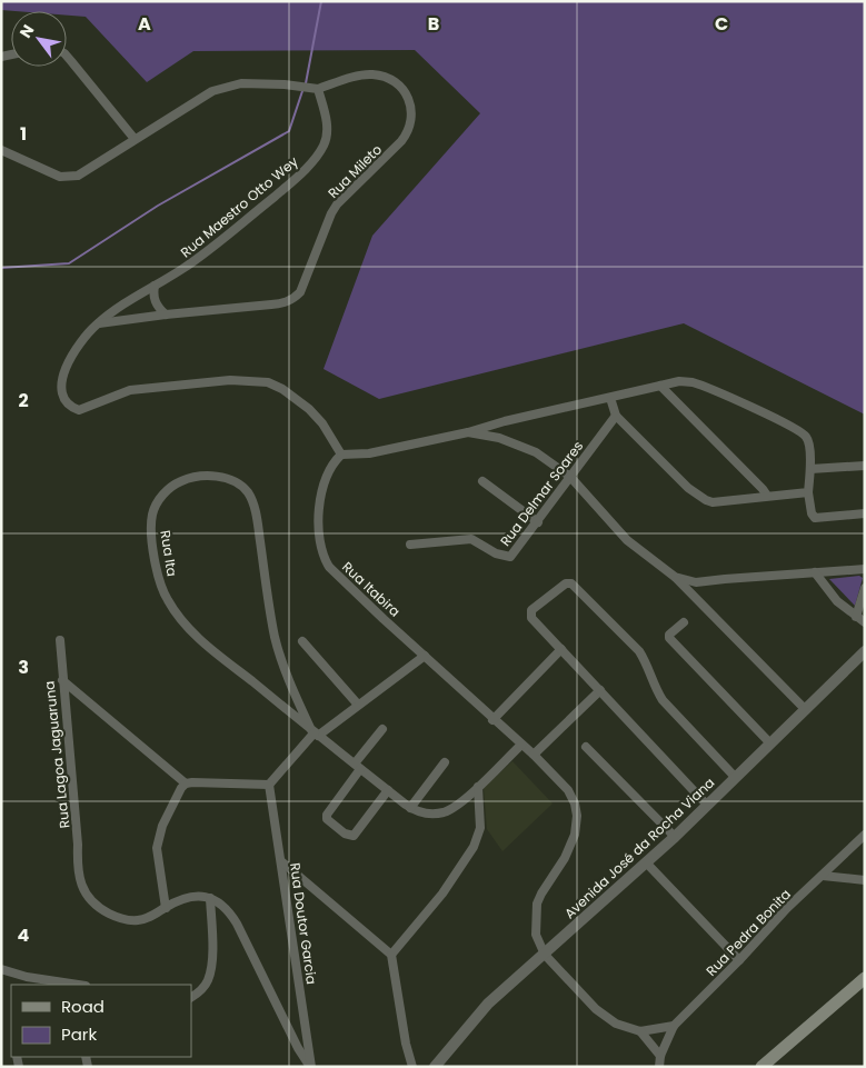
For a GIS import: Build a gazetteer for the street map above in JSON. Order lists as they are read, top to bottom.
{
  "streets": {
    "street": [
      "Rua Mileto",
      "Rua Maestro Otto Wey",
      "Rua Delmar Soares",
      "Rua Ita",
      "Rua Itabira",
      "Rua Lagoa Jaguaruna",
      "Avenida José da Rocha Viana",
      "Rua Doutor Garcia",
      "Rua Pedra Bonita"
    ]
  },
  "crossings": [
    ["Rua Mileto", "Rua Maestro Otto Wey"],
    ["Rua Maestro Otto Wey", "Rua Itabira"],
    ["Rua Itabira", "Avenida José da Rocha Viana"]
  ],
  "legend": ["Road", "Park"],
  "north": "top left",
  "grid": {
    "columns": ["A", "B", "C"],
    "rows": [
      "1",
      "2",
      "3",
      "4"
    ]
  }
}
